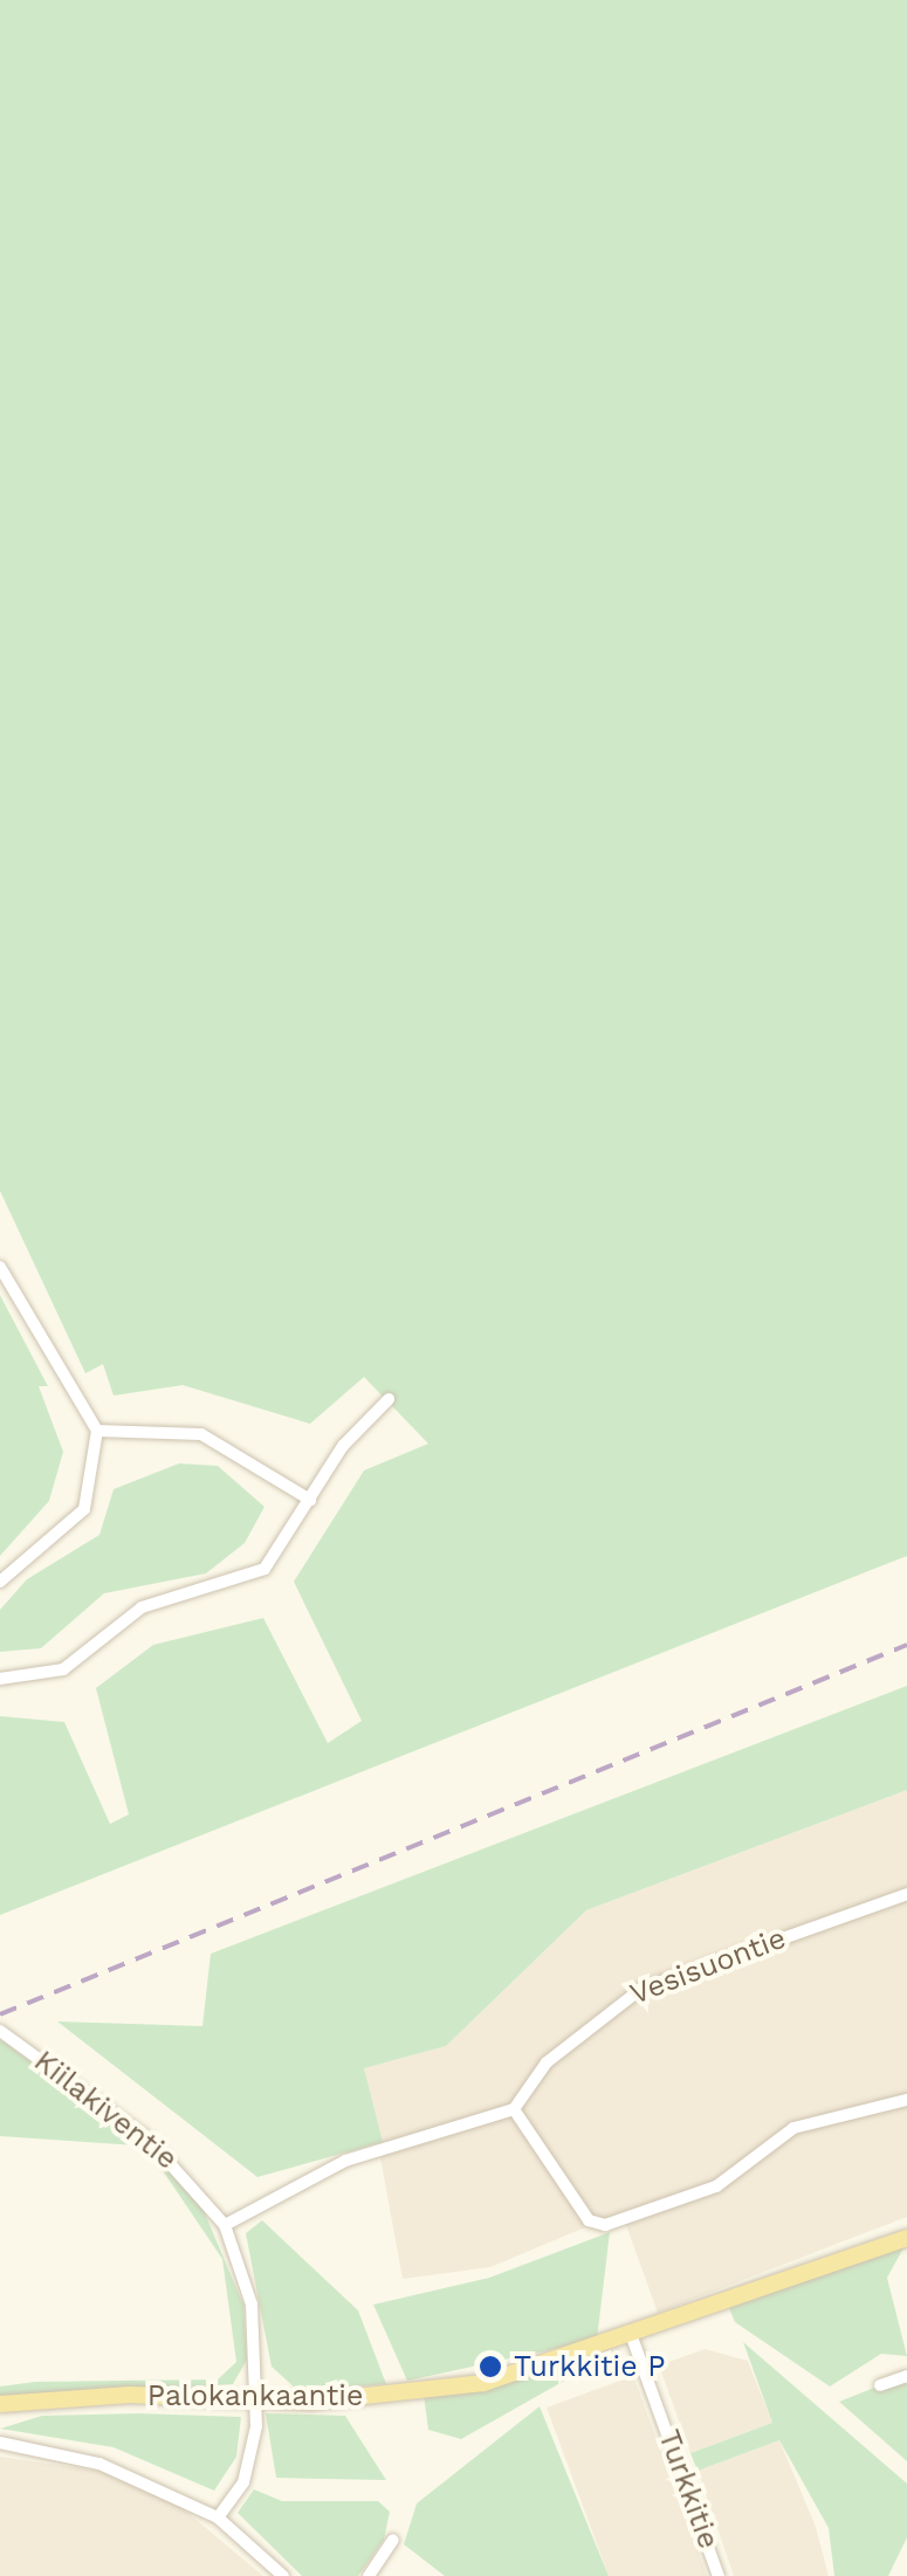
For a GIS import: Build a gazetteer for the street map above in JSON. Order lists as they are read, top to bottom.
{
  "streets": {
    "main road": ["Palokankaantie"],
    "street": ["Vesisuontie", "Kiilakiventie", "Turkkitie"]
  },
  "crossings": [
    ["Kiilakiventie", "Palokankaantie"],
    ["Palokankaantie", "Turkkitie"]
  ],
  "places": ["Turkkitie P"]
}
